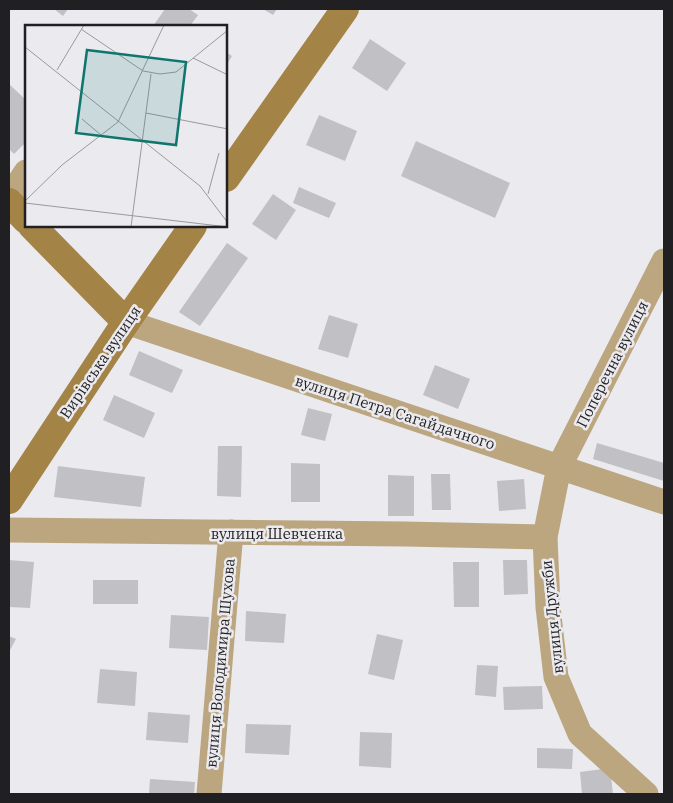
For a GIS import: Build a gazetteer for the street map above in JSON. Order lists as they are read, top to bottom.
{
  "streets": {
    "main road": ["Вирівська вулиця"],
    "street": [
      "Поперечна вулиця",
      "вулиця Петра Сагайдачного",
      "вулиця Шевченка",
      "вулиця Дружби",
      "вулиця Володимира Шухова"
    ]
  },
  "crossings": [
    ["Вирівська вулиця", "вулиця Петра Сагайдачного"],
    ["Поперечна вулиця", "вулиця Петра Сагайдачного"],
    ["Поперечна вулиця", "вулиця Дружби"],
    ["вулиця Петра Сагайдачного", "вулиця Дружби"],
    ["вулиця Шевченка", "вулиця Дружби"],
    ["вулиця Шевченка", "вулиця Володимира Шухова"]
  ]
}
